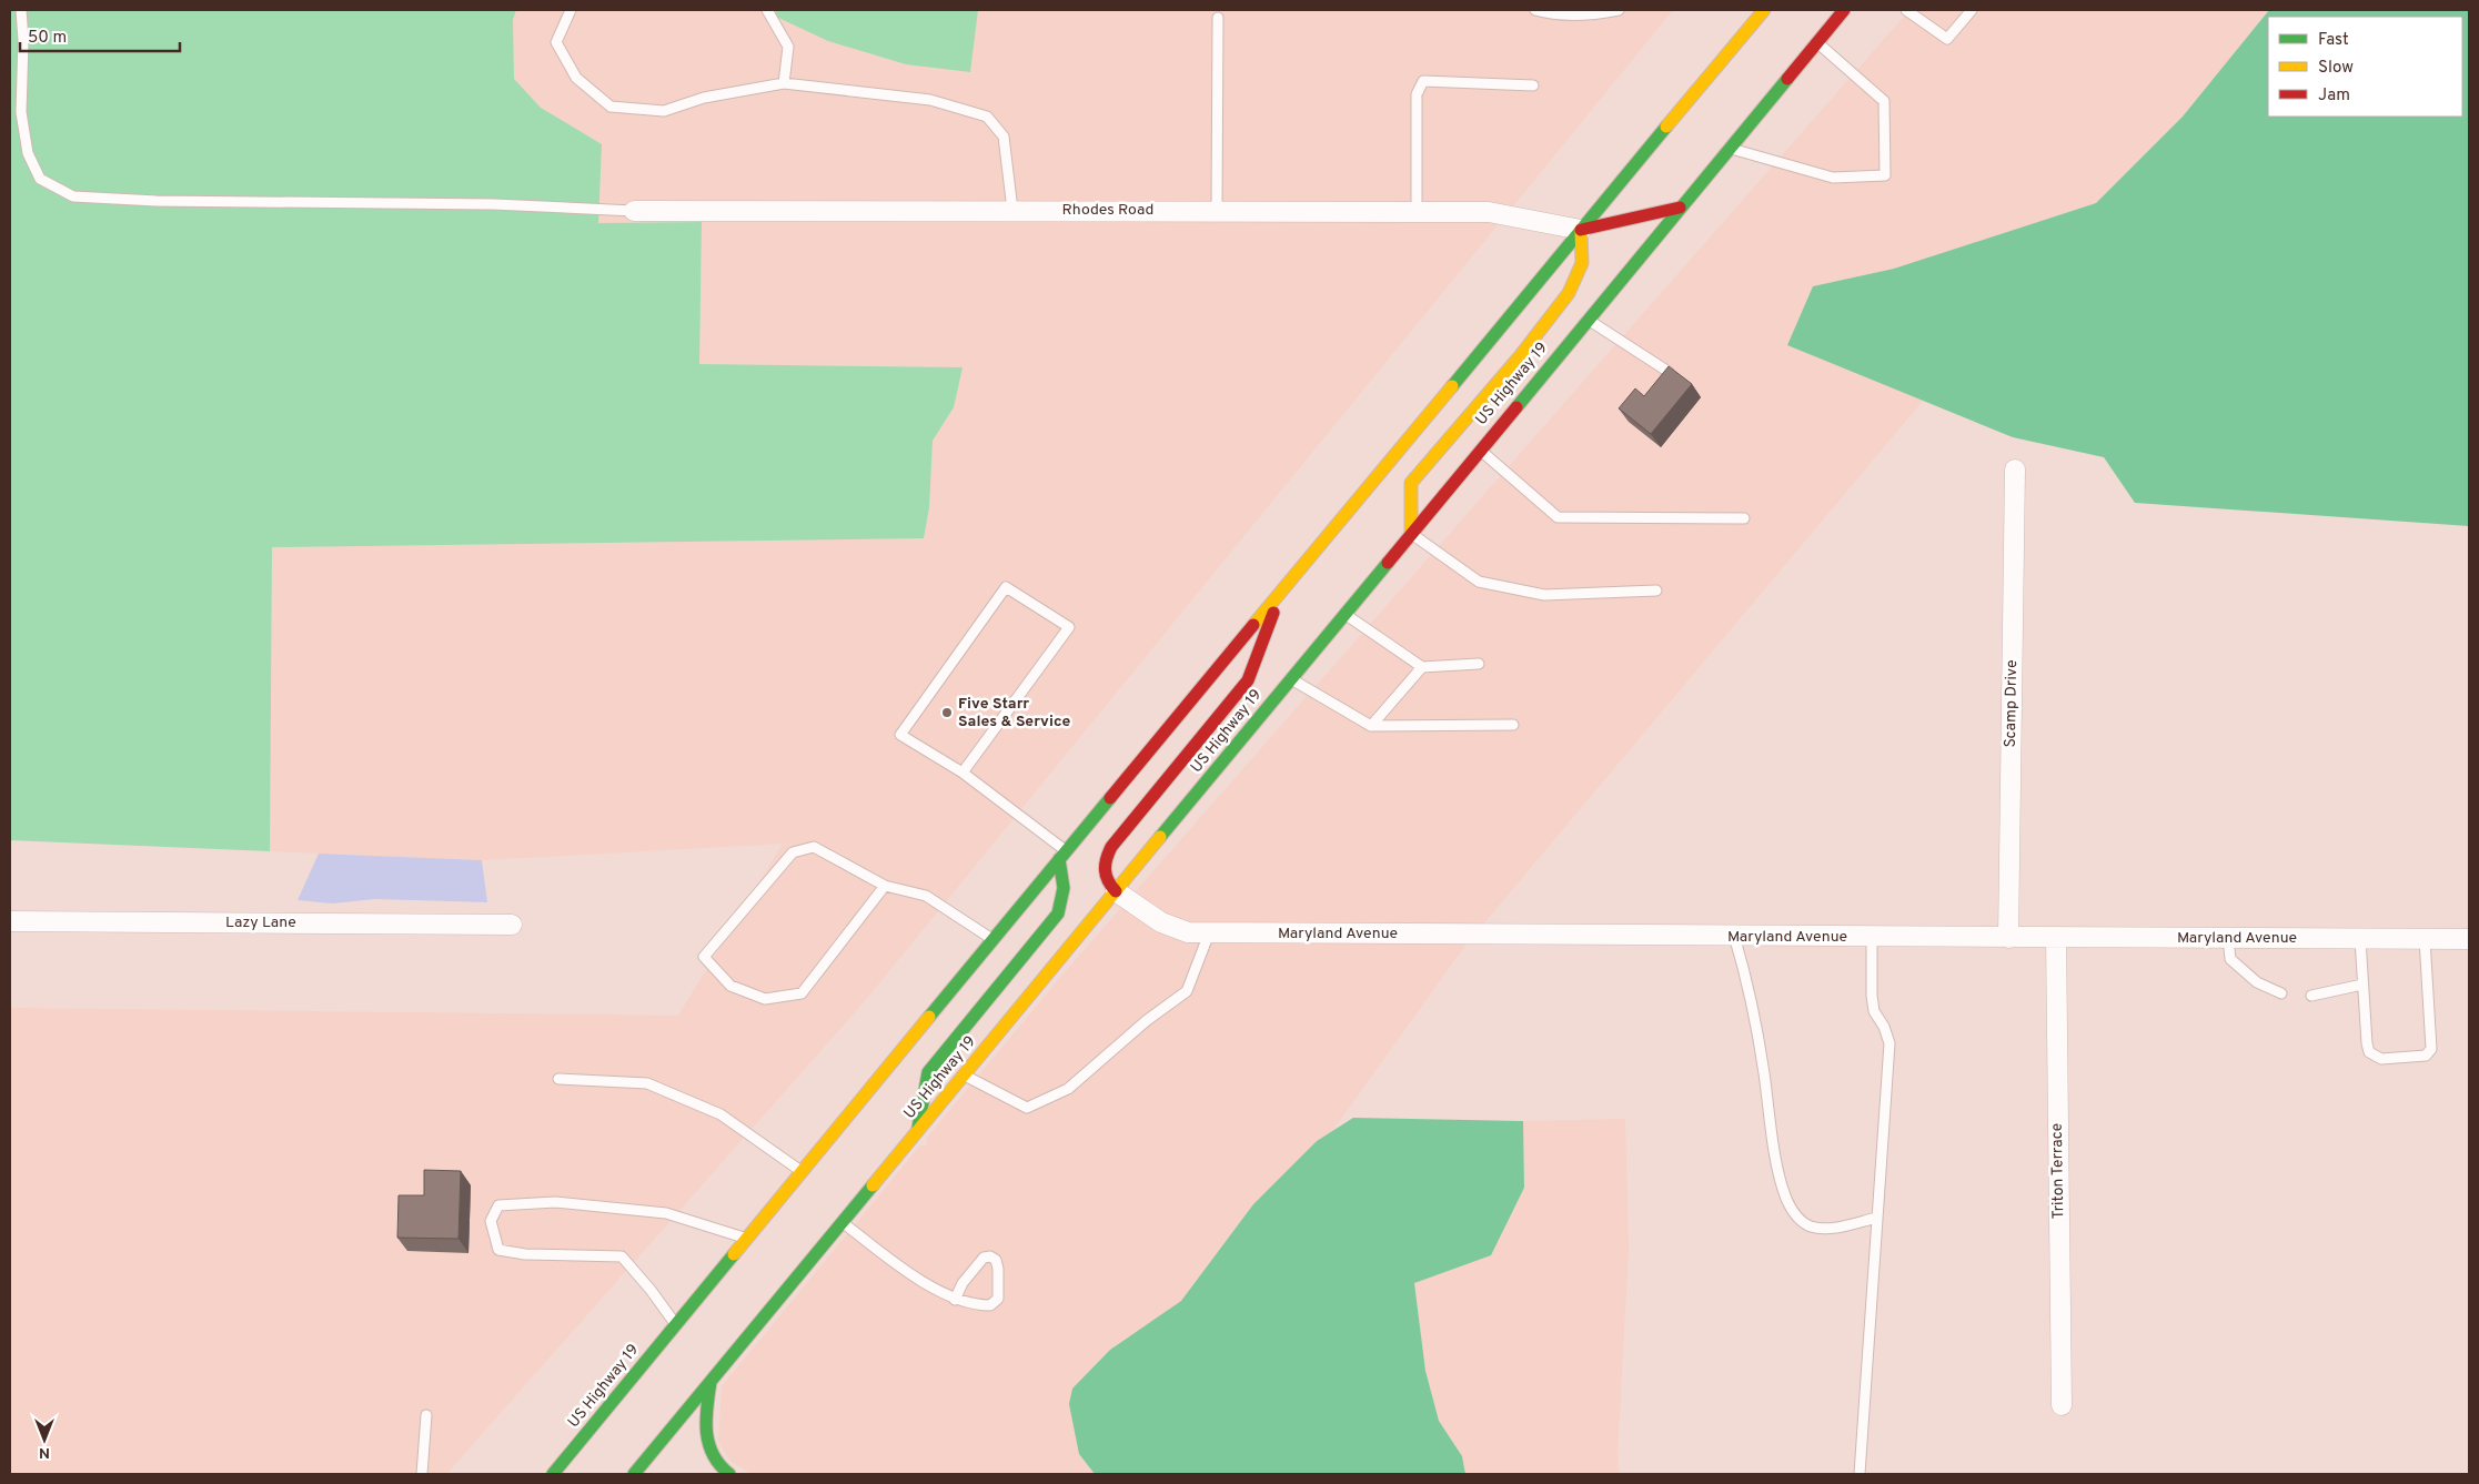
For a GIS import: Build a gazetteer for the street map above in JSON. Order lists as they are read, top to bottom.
{
  "streets": {
    "highway": ["US Highway 19"],
    "street": [
      "Rhodes Road",
      "Scamp Drive",
      "Lazy Lane",
      "Maryland Avenue",
      "Triton Terrace"
    ]
  },
  "crossings": [
    ["Rhodes Road", "US Highway 19"],
    ["US Highway 19", "Maryland Avenue"],
    ["Scamp Drive", "Maryland Avenue"],
    ["Maryland Avenue", "Triton Terrace"]
  ],
  "places": ["Five Starr Sales & Service"],
  "legend": ["Fast", "Slow", "Jam"],
  "scale_bar": "50 m",
  "north": "bottom"
}
